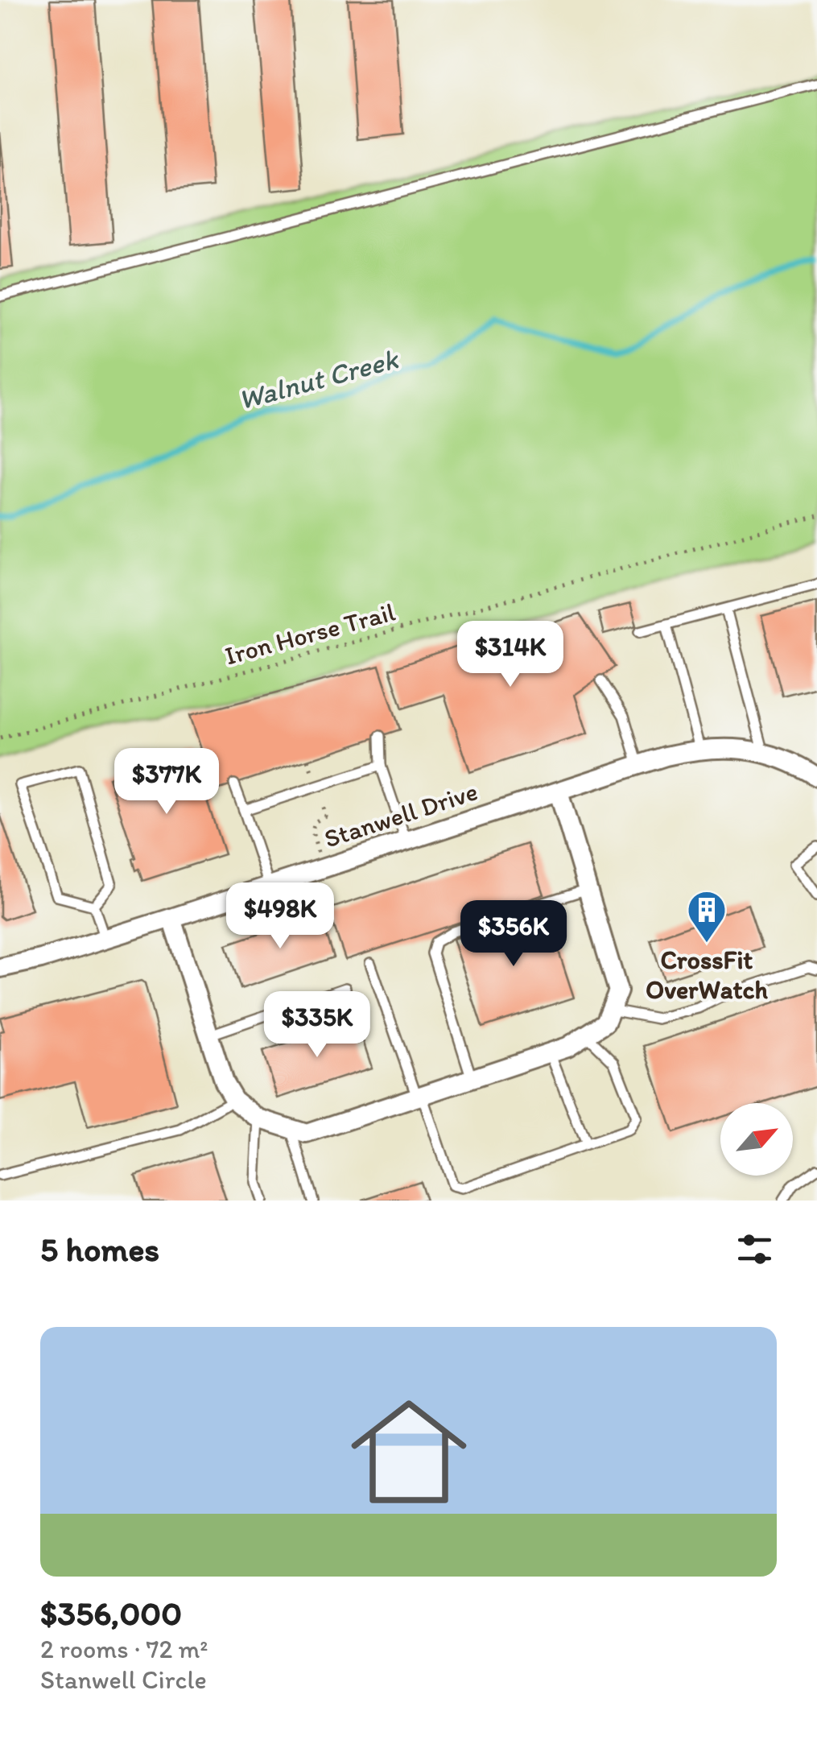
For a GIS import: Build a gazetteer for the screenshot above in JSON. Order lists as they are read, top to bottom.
{
  "streets": {
    "street": ["Stanwell Drive"],
    "path": ["Iron Horse Trail"]
  },
  "water": ["Walnut Creek"],
  "places": {
    "building": ["CrossFit OverWatch"]
  },
  "north": "top right",
  "page": {
    "price": [
      "$314K",
      "$377K",
      "$498K",
      "$356K",
      "$335K"
    ],
    "heading": "5 homes",
    "list": [
      {
        "name": "$356,000",
        "note": "2 rooms · 72 m² · Stanwell Circle"
      }
    ]
  }
}
